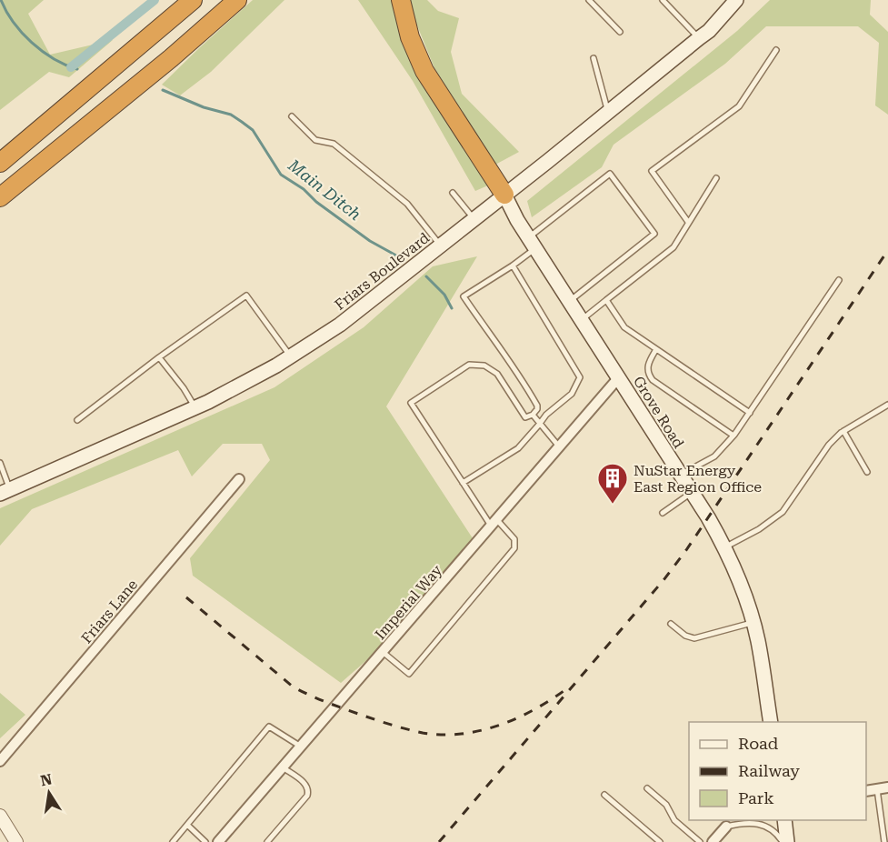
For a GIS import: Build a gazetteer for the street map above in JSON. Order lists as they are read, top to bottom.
{
  "streets": {
    "main road": ["Friars Boulevard", "Grove Road"],
    "street": ["Imperial Way", "Friars Lane"]
  },
  "crossings": [
    ["Friars Boulevard", "Grove Road"],
    ["Grove Road", "Imperial Way"]
  ],
  "water": ["Main Ditch"],
  "places": {
    "building": ["NuStar Energy East Region Office"]
  },
  "legend": ["Road", "Railway", "Park"],
  "north": "top"
}
